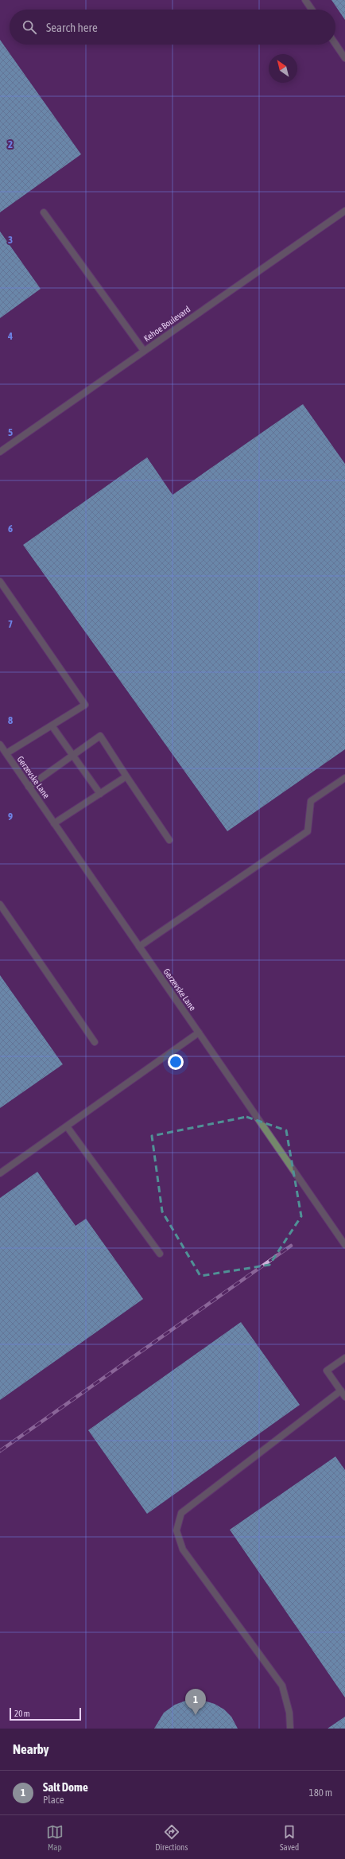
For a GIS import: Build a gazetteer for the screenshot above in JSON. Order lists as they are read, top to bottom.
{
  "streets": {
    "street": ["Kehoe Boulevard", "Gerzevske Lane"]
  },
  "scale_bar": "20 m",
  "north": "top left",
  "page": {
    "search": "Search here",
    "pins": "1",
    "scale": "20 m",
    "heading": "Nearby",
    "list": [
      {
        "mark": "1",
        "name": "Salt Dome",
        "note": "Place",
        "value": "180 m"
      }
    ],
    "nav": ["Map", "Directions", "Saved"]
  },
  "grid": {
    "rows": [
      "2",
      "3",
      "4",
      "5",
      "6",
      "7",
      "8",
      "9"
    ]
  }
}
